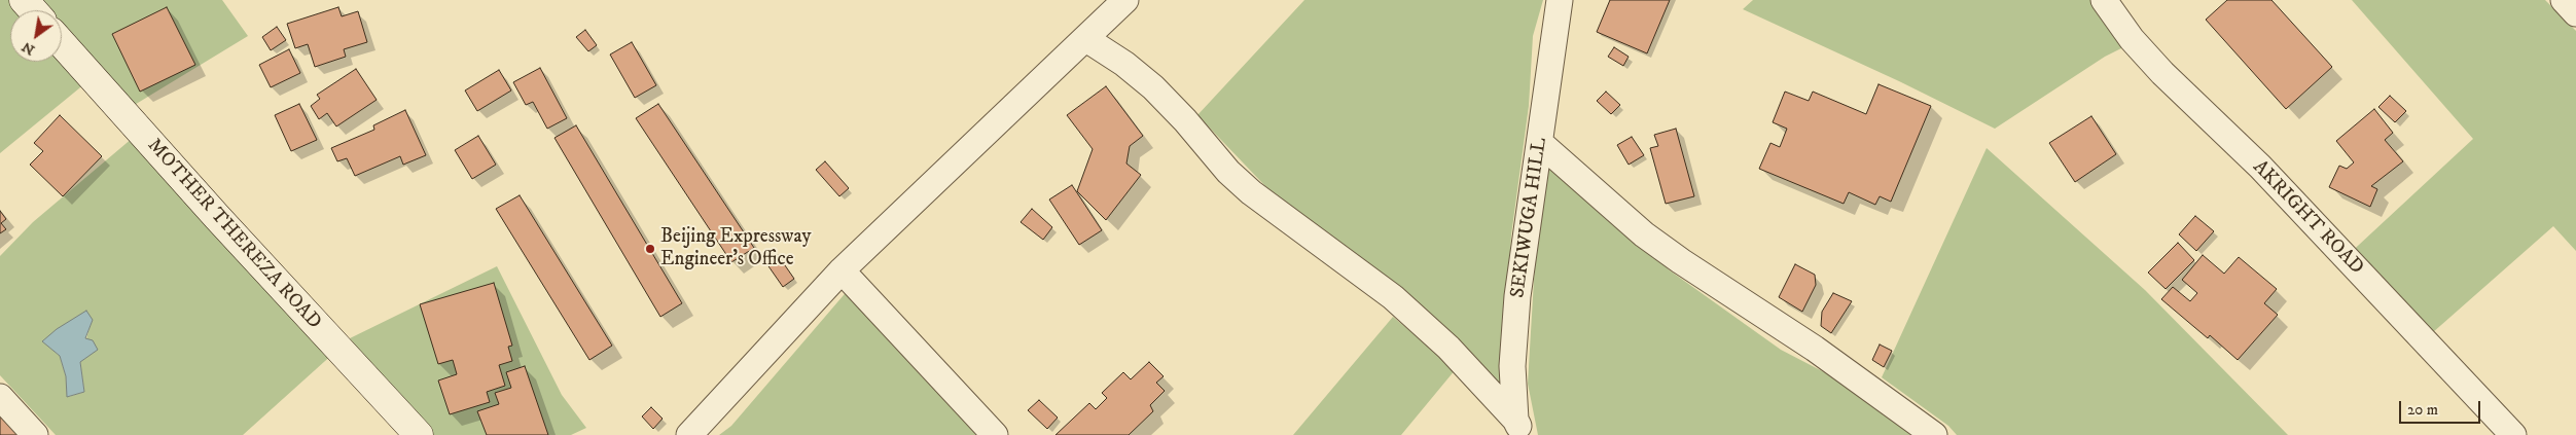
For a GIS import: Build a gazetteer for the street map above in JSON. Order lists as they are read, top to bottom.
{
  "streets": {
    "street": ["SEKIWUGA HILL", "AKRIGHT ROAD", "MOTHER THEREZA ROAD"]
  },
  "places": ["Beijing Expressway Engineer's Office"],
  "scale_bar": "20 m",
  "north": "bottom left"
}
